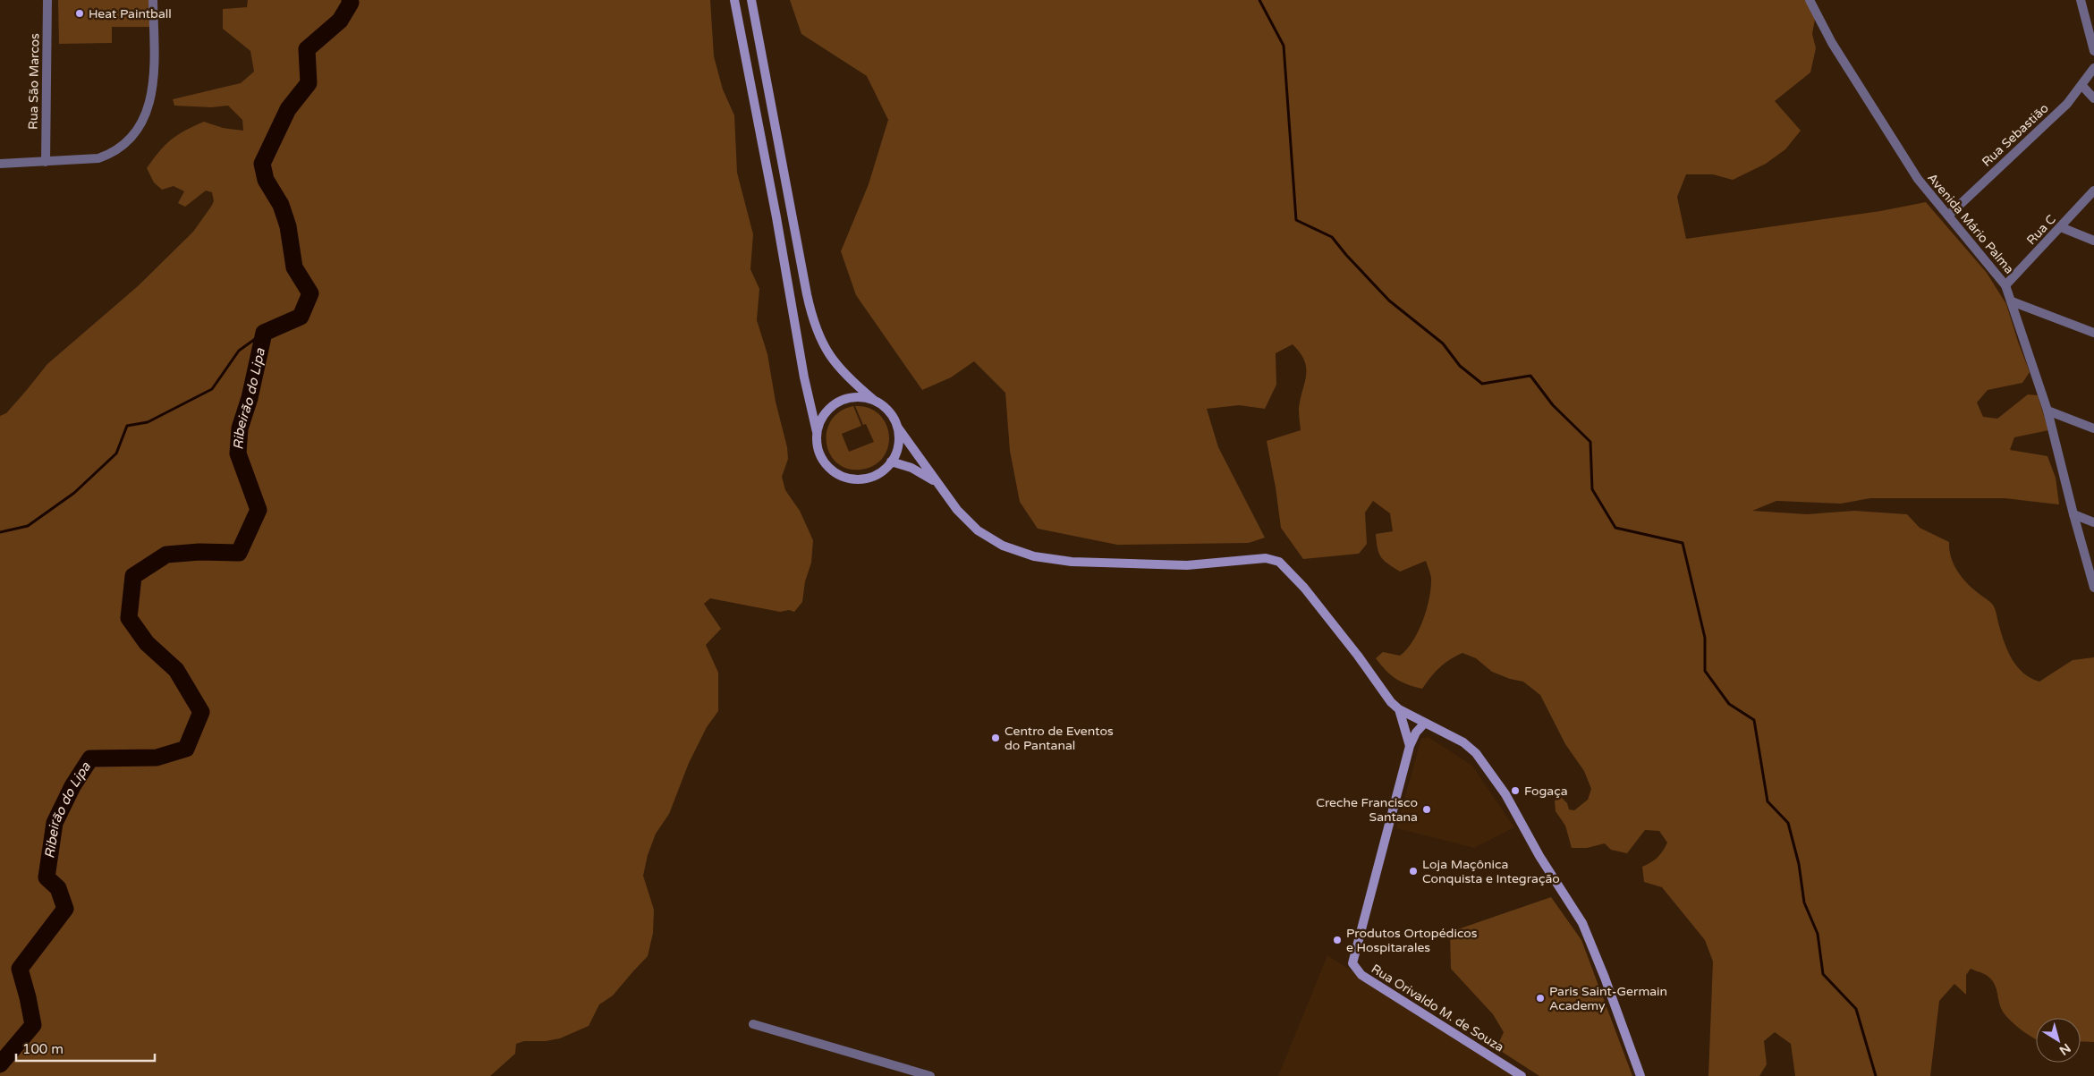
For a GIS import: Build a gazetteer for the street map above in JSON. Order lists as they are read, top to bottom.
{
  "streets": {
    "main road": ["Rua Orivaldo M. de Souza"],
    "street": [
      "Rua São Marcos",
      "Rua Sebastião",
      "Avenida Mário Palma",
      "Rua C"
    ]
  },
  "crossings": [
    ["Rua Sebastião", "Avenida Mário Palma"],
    ["Avenida Mário Palma", "Rua C"]
  ],
  "water": ["Ribeirão do Lipa"],
  "places": [
    "Heat Paintball",
    "Centro de Eventos do Pantanal",
    "Fogaça",
    "Creche Francisco Santana",
    "Loja Maçônica Conquista e Integração",
    "Produtos Ortopédicos e Hospitarales",
    "Paris Saint-Germain Academy"
  ],
  "scale_bar": "100 m",
  "north": "bottom right"
}
